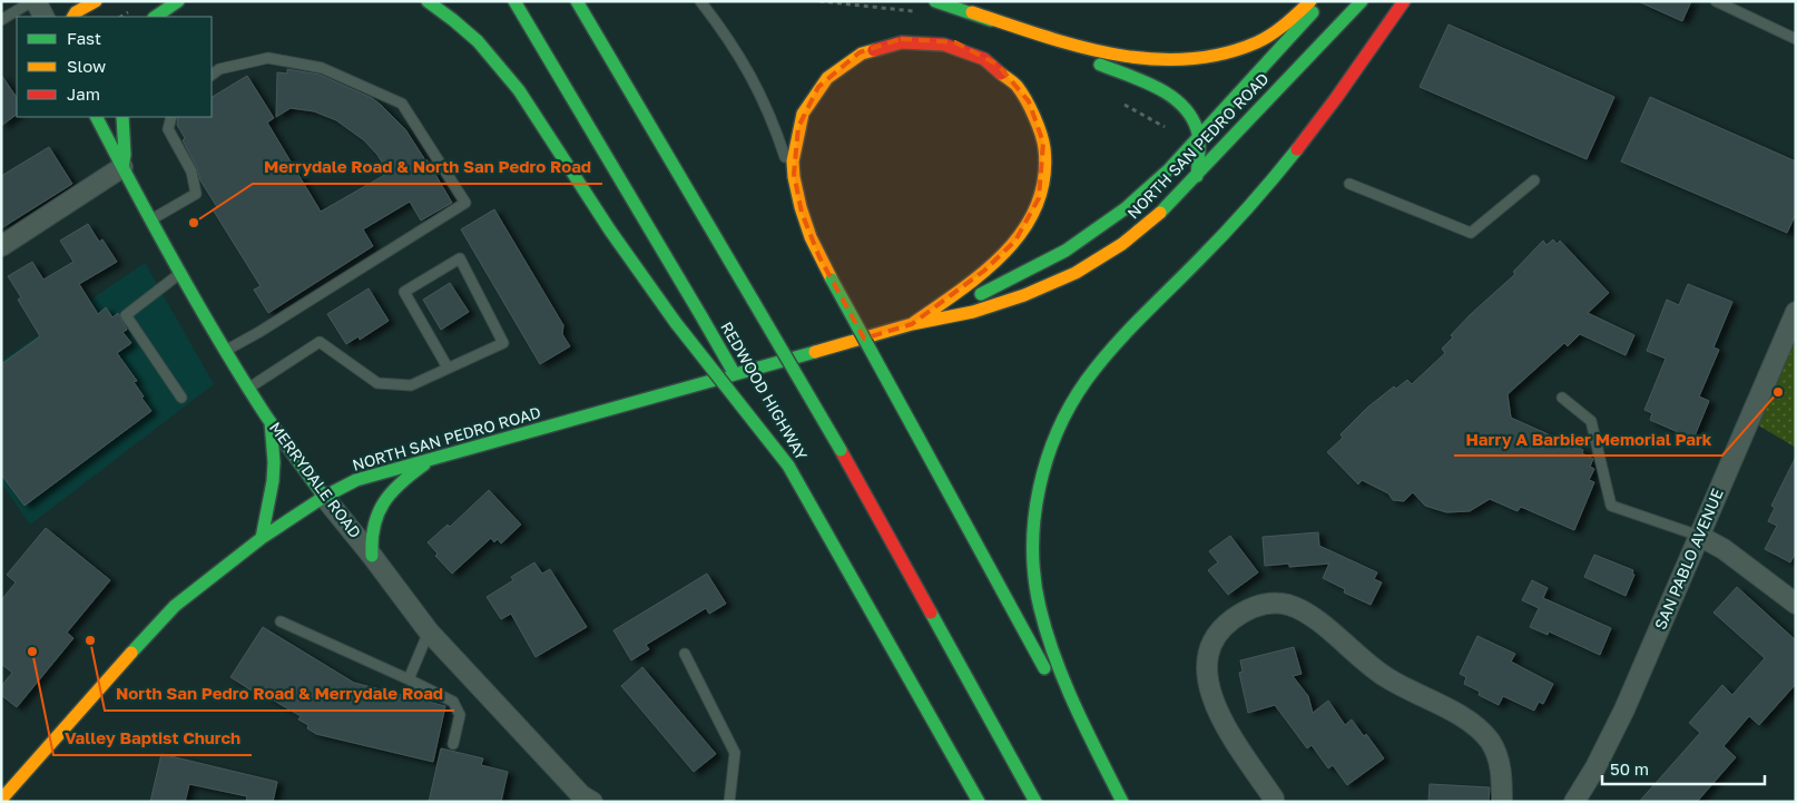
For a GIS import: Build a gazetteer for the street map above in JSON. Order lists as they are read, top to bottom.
{
  "streets": {
    "main road": ["NORTH SAN PEDRO ROAD", "REDWOOD HIGHWAY", "MERRYDALE ROAD"],
    "street": ["SAN PABLO AVENUE"]
  },
  "crossings": [
    ["NORTH SAN PEDRO ROAD", "MERRYDALE ROAD"]
  ],
  "places": [
    "Merrydale Road & North San Pedro Road",
    "Harry A Barbier Memorial Park",
    "North San Pedro Road & Merrydale Road",
    "Valley Baptist Church"
  ],
  "legend": ["Fast", "Slow", "Jam"],
  "scale_bar": "50 m"
}
